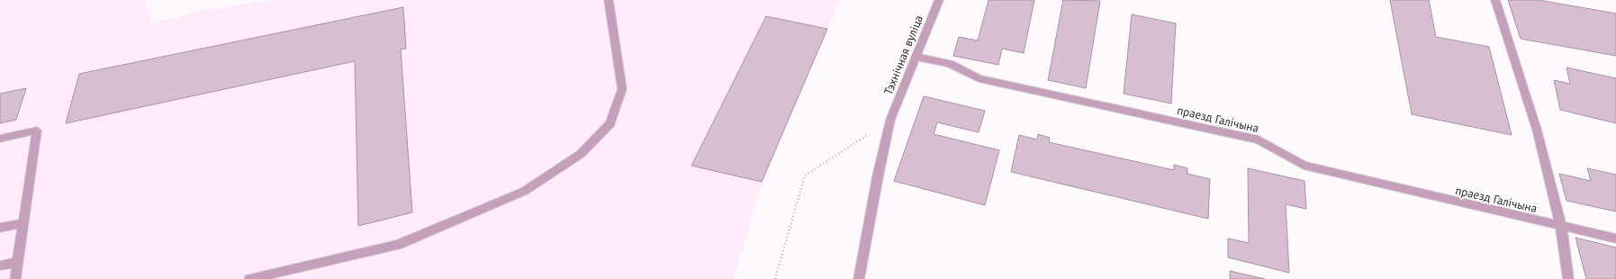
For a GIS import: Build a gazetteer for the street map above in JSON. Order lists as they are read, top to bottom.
{
  "streets": {
    "street": ["Тэхнічная вуліца", "праезд Галічына"]
  },
  "crossings": [
    ["Тэхнічная вуліца", "праезд Галічына"]
  ]
}
